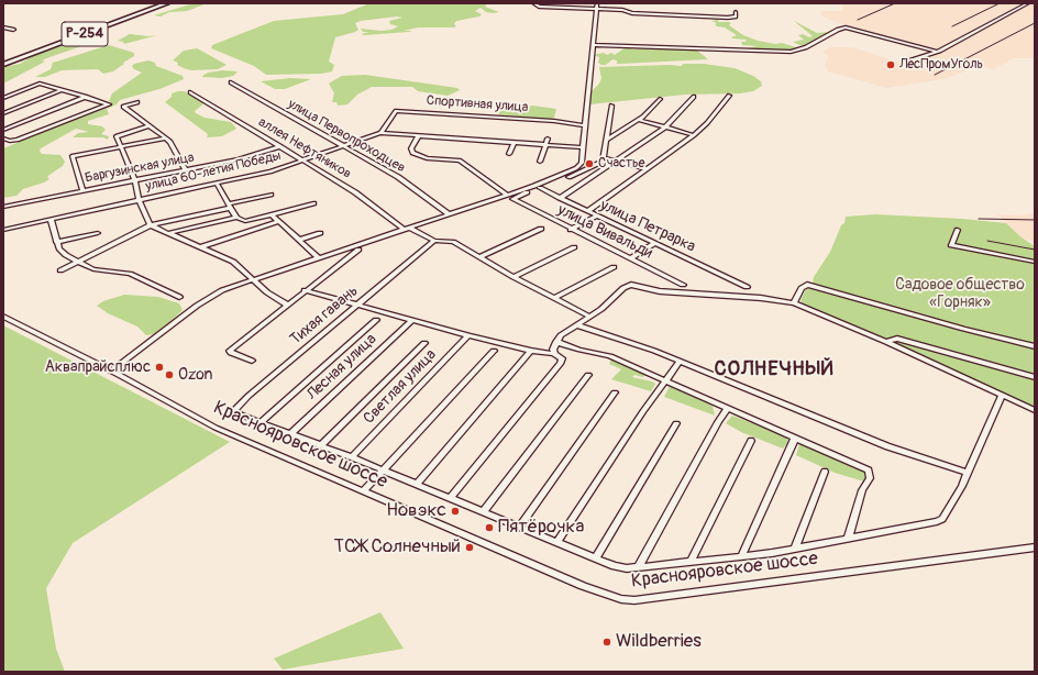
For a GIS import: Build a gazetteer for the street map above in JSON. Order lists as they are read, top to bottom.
{
  "streets": {
    "highway": ["Р-254"],
    "street": [
      "Спортивная улица",
      "улица Первопроходцев",
      "аллея Нефтяников",
      "Баргузинская улица",
      "улица 60-летия Победы",
      "улица Петрарка",
      "улица Вивальди",
      "Тихая гавань",
      "Лесная улица",
      "Светлая улица",
      "Краснояровское шоссе"
    ]
  },
  "crossings": [
    ["Спортивная улица", "улица 60-летия Победы"],
    ["улица Первопроходцев", "улица 60-летия Победы"],
    ["аллея Нефтяников", "Баргузинская улица"],
    ["аллея Нефтяников", "улица 60-летия Победы"],
    ["улица Петрарка", "улица Вивальди"]
  ],
  "districts": ["СОЛНЕЧНЫЙ"],
  "parks": ["Садовое общество «Горняк»"],
  "places": [
    "ЛесПромУголь",
    "Счастье",
    "Аквапрайсплюс",
    "Ozon",
    "Новэкс",
    "Пятёрочка",
    "ТСЖ Солнечный",
    "Wildberries"
  ]
}
